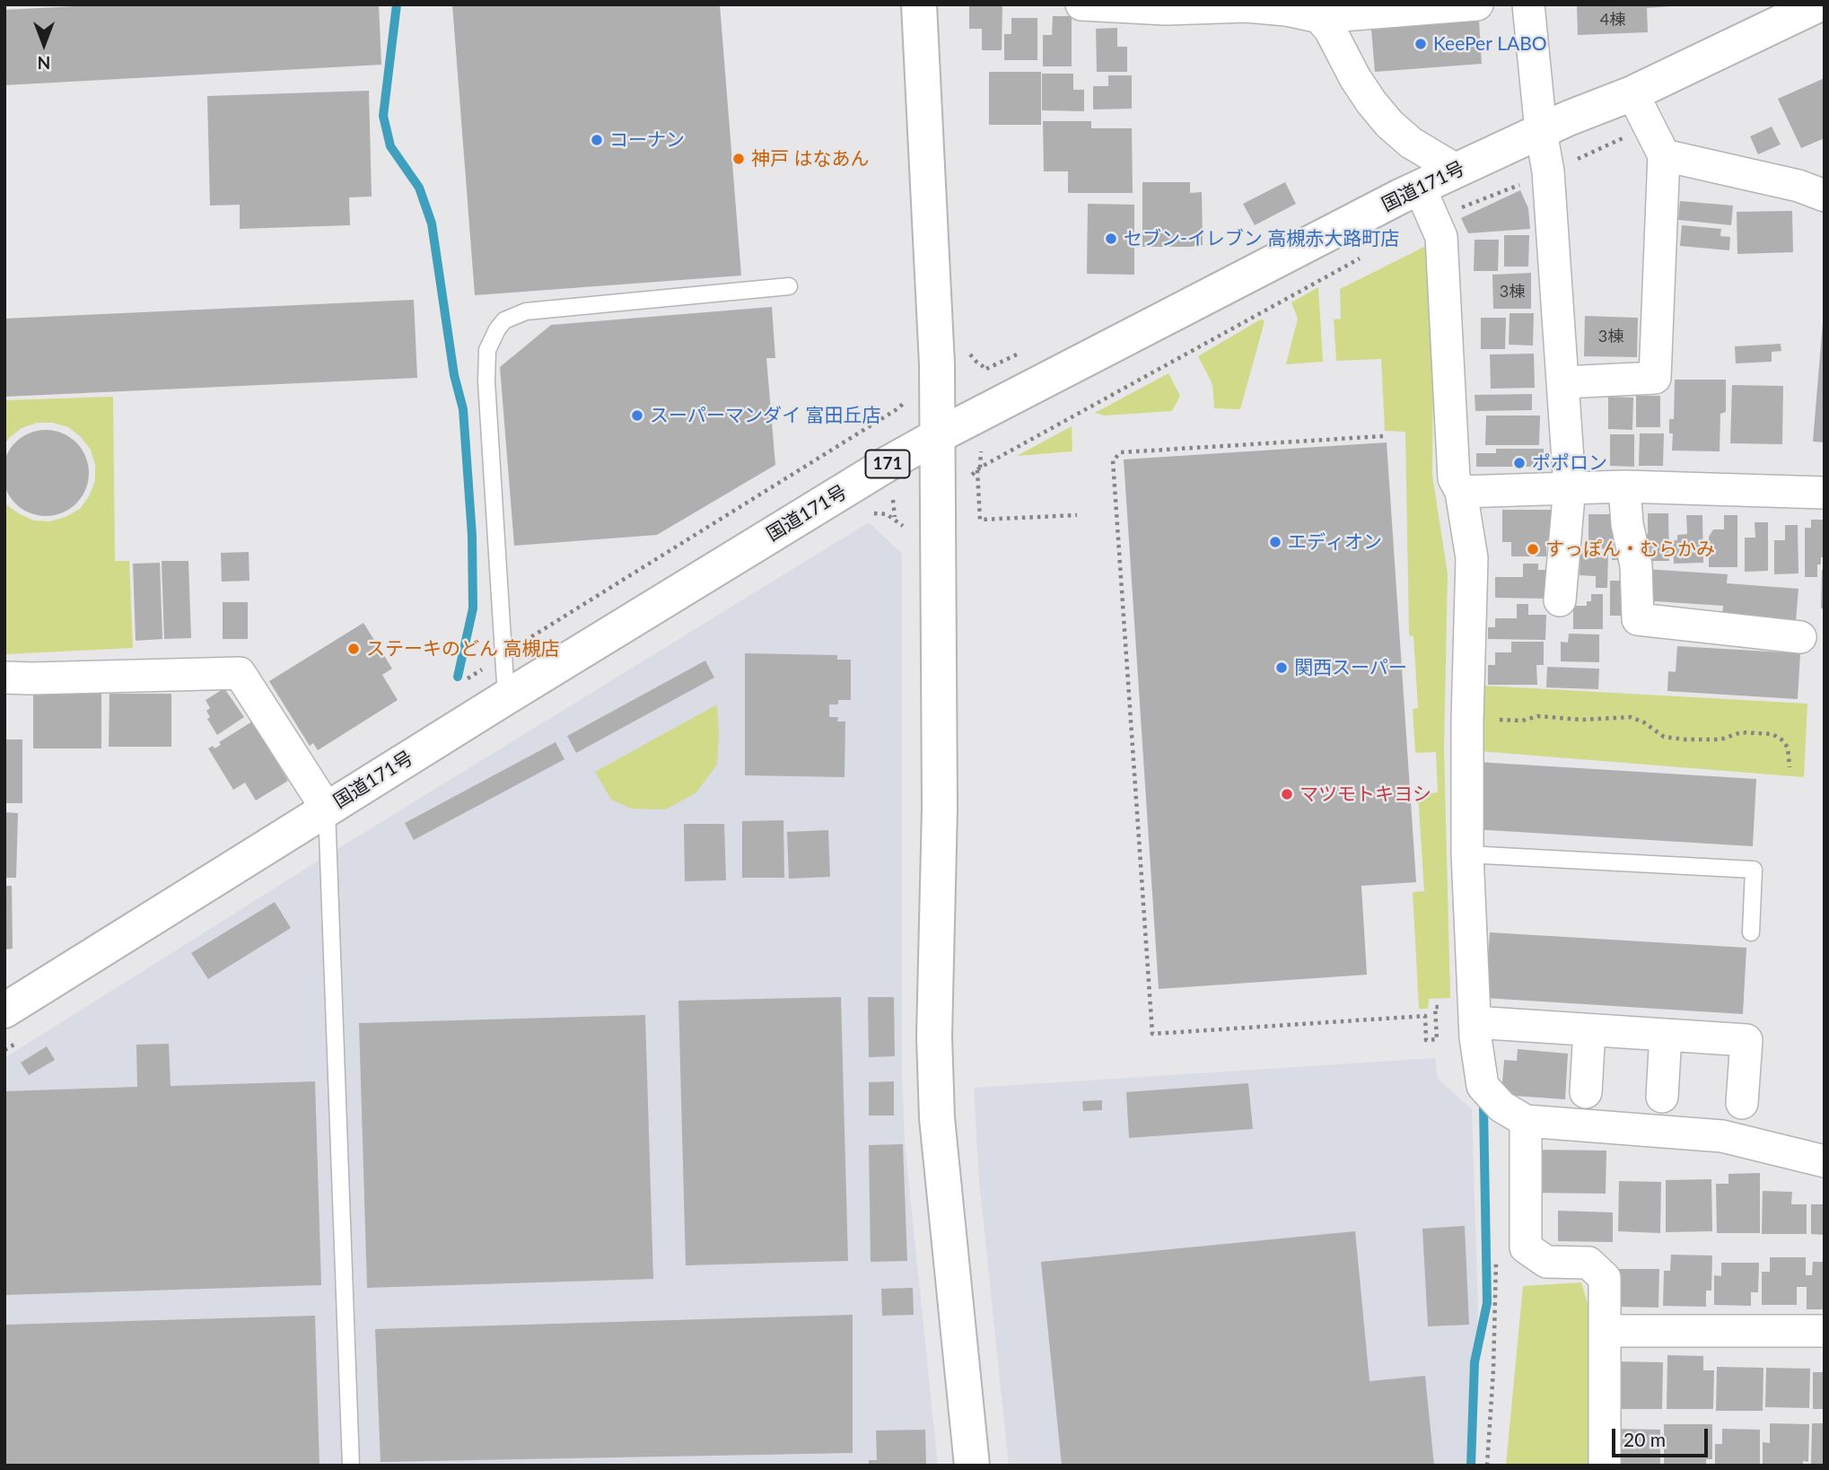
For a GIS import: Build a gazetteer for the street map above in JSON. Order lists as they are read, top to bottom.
{
  "streets": {
    "main road": ["国道171号", "171"]
  },
  "places": [
    "KeePer LABO",
    "コーナン",
    "神戸 はなあん",
    "セブン-イレブン 高槻赤大路町店",
    "スーパーマンダイ 富田丘店",
    "ポポロン",
    "エディオン",
    "すっぽん・むらかみ",
    "ステーキのどん 高槻店",
    "関西スーパー",
    "マツモトキヨシ"
  ],
  "house_numbers": ["4棟", "3棟", "3棟"],
  "scale_bar": "20 m",
  "north": "bottom"
}
